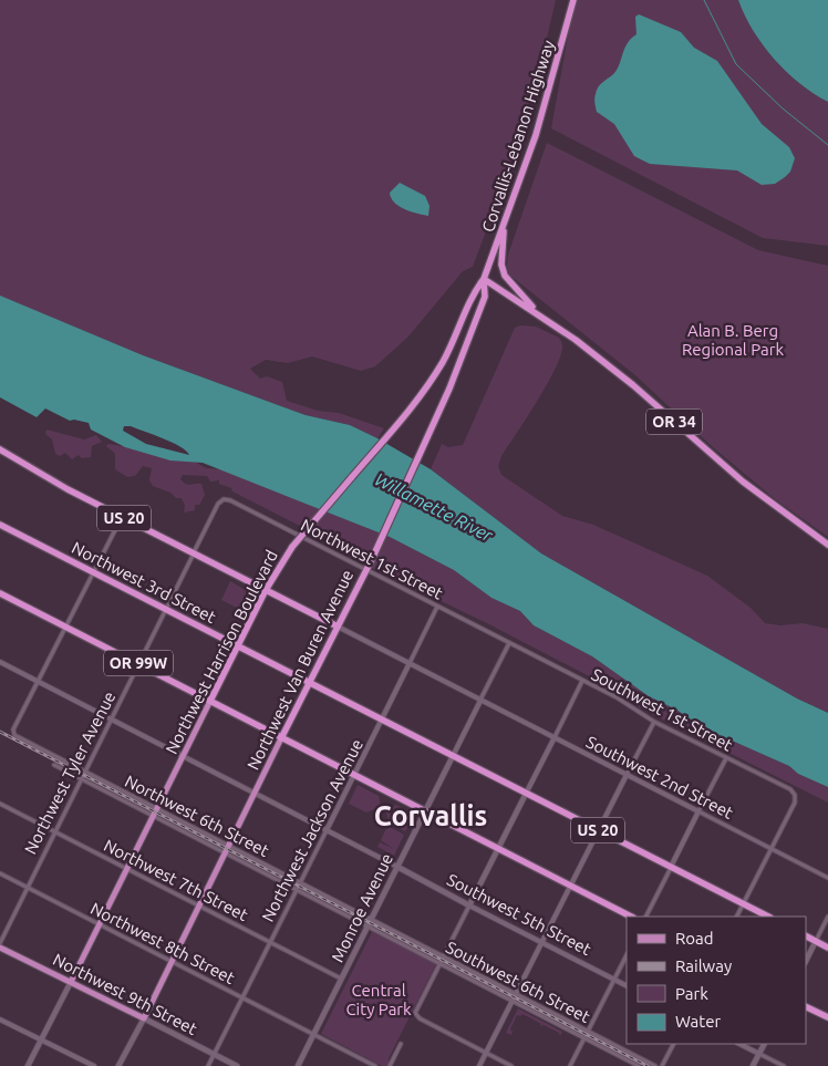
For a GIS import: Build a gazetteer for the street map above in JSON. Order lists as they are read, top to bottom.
{
  "streets": {
    "highway": [
      "Corvallis-Lebanon Highway",
      "OR 34",
      "US 20",
      "Northwest 3rd Street",
      "Northwest Harrison Boulevard",
      "OR 99W",
      "Northwest Van Buren Avenue"
    ],
    "main road": ["Monroe Avenue", "Southwest 5th Street", "Northwest 9th Street"],
    "street": [
      "Northwest 1st Street",
      "Southwest 1st Street",
      "Northwest Tyler Avenue",
      "Southwest 2nd Street",
      "Northwest 6th Street",
      "Northwest Jackson Avenue",
      "Northwest 7th Street",
      "Northwest 8th Street",
      "Southwest 6th Street"
    ]
  },
  "crossings": [
    ["Corvallis-Lebanon Highway", "OR 34"],
    ["Corvallis-Lebanon Highway", "Northwest Harrison Boulevard"],
    ["Corvallis-Lebanon Highway", "Northwest Van Buren Avenue"],
    ["OR 34", "Northwest Harrison Boulevard"],
    ["OR 34", "Northwest Van Buren Avenue"],
    ["US 20", "Northwest 3rd Street"],
    ["US 20", "Northwest Harrison Boulevard"],
    ["US 20", "Northwest Van Buren Avenue"],
    ["US 20", "Northwest Tyler Avenue"],
    ["US 20", "Southwest 2nd Street"],
    ["US 20", "Monroe Avenue"],
    ["Northwest 1st Street", "Northwest Van Buren Avenue"],
    ["Northwest 1st Street", "Southwest 1st Street"],
    ["Northwest 1st Street", "Northwest Tyler Avenue"],
    ["Northwest 1st Street", "Northwest Jackson Avenue"],
    ["Northwest 1st Street", "Monroe Avenue"],
    ["Northwest 3rd Street", "Northwest Harrison Boulevard"],
    ["Northwest 3rd Street", "Northwest Van Buren Avenue"],
    ["Northwest 3rd Street", "Northwest Tyler Avenue"],
    ["Northwest 3rd Street", "Northwest Jackson Avenue"],
    ["Northwest 3rd Street", "Monroe Avenue"],
    ["Northwest Harrison Boulevard", "OR 99W"],
    ["Northwest Harrison Boulevard", "Northwest Van Buren Avenue"],
    ["Northwest Harrison Boulevard", "Northwest 6th Street"],
    ["Northwest Harrison Boulevard", "Northwest 7th Street"],
    ["Northwest Harrison Boulevard", "Northwest 8th Street"],
    ["Northwest Harrison Boulevard", "Northwest 9th Street"],
    ["OR 99W", "Northwest Tyler Avenue"],
    ["Northwest Van Buren Avenue", "Southwest 2nd Street"],
    ["Northwest Van Buren Avenue", "Northwest 6th Street"],
    ["Northwest Van Buren Avenue", "Northwest 7th Street"],
    ["Northwest Van Buren Avenue", "Northwest 8th Street"],
    ["Northwest Van Buren Avenue", "Northwest 9th Street"],
    ["Southwest 1st Street", "Southwest 2nd Street"],
    ["Southwest 1st Street", "Monroe Avenue"],
    ["Northwest Tyler Avenue", "Northwest 6th Street"],
    ["Northwest Tyler Avenue", "Northwest 7th Street"],
    ["Northwest Tyler Avenue", "Northwest 8th Street"],
    ["Southwest 2nd Street", "Northwest Jackson Avenue"],
    ["Southwest 2nd Street", "Monroe Avenue"],
    ["Northwest 6th Street", "Northwest Jackson Avenue"],
    ["Northwest 6th Street", "Monroe Avenue"],
    ["Northwest 6th Street", "Southwest 6th Street"],
    ["Northwest Jackson Avenue", "Northwest 7th Street"],
    ["Northwest Jackson Avenue", "Northwest 8th Street"],
    ["Northwest Jackson Avenue", "Northwest 9th Street"],
    ["Northwest 7th Street", "Monroe Avenue"],
    ["Monroe Avenue", "Southwest 5th Street"],
    ["Monroe Avenue", "Northwest 8th Street"],
    ["Monroe Avenue", "Southwest 6th Street"]
  ],
  "districts": ["Corvallis"],
  "water": ["Willamette River"],
  "parks": ["Alan B. Berg Regional Park", "Central City Park"],
  "legend": [
    "Road",
    "Railway",
    "Park",
    "Water"
  ]
}
